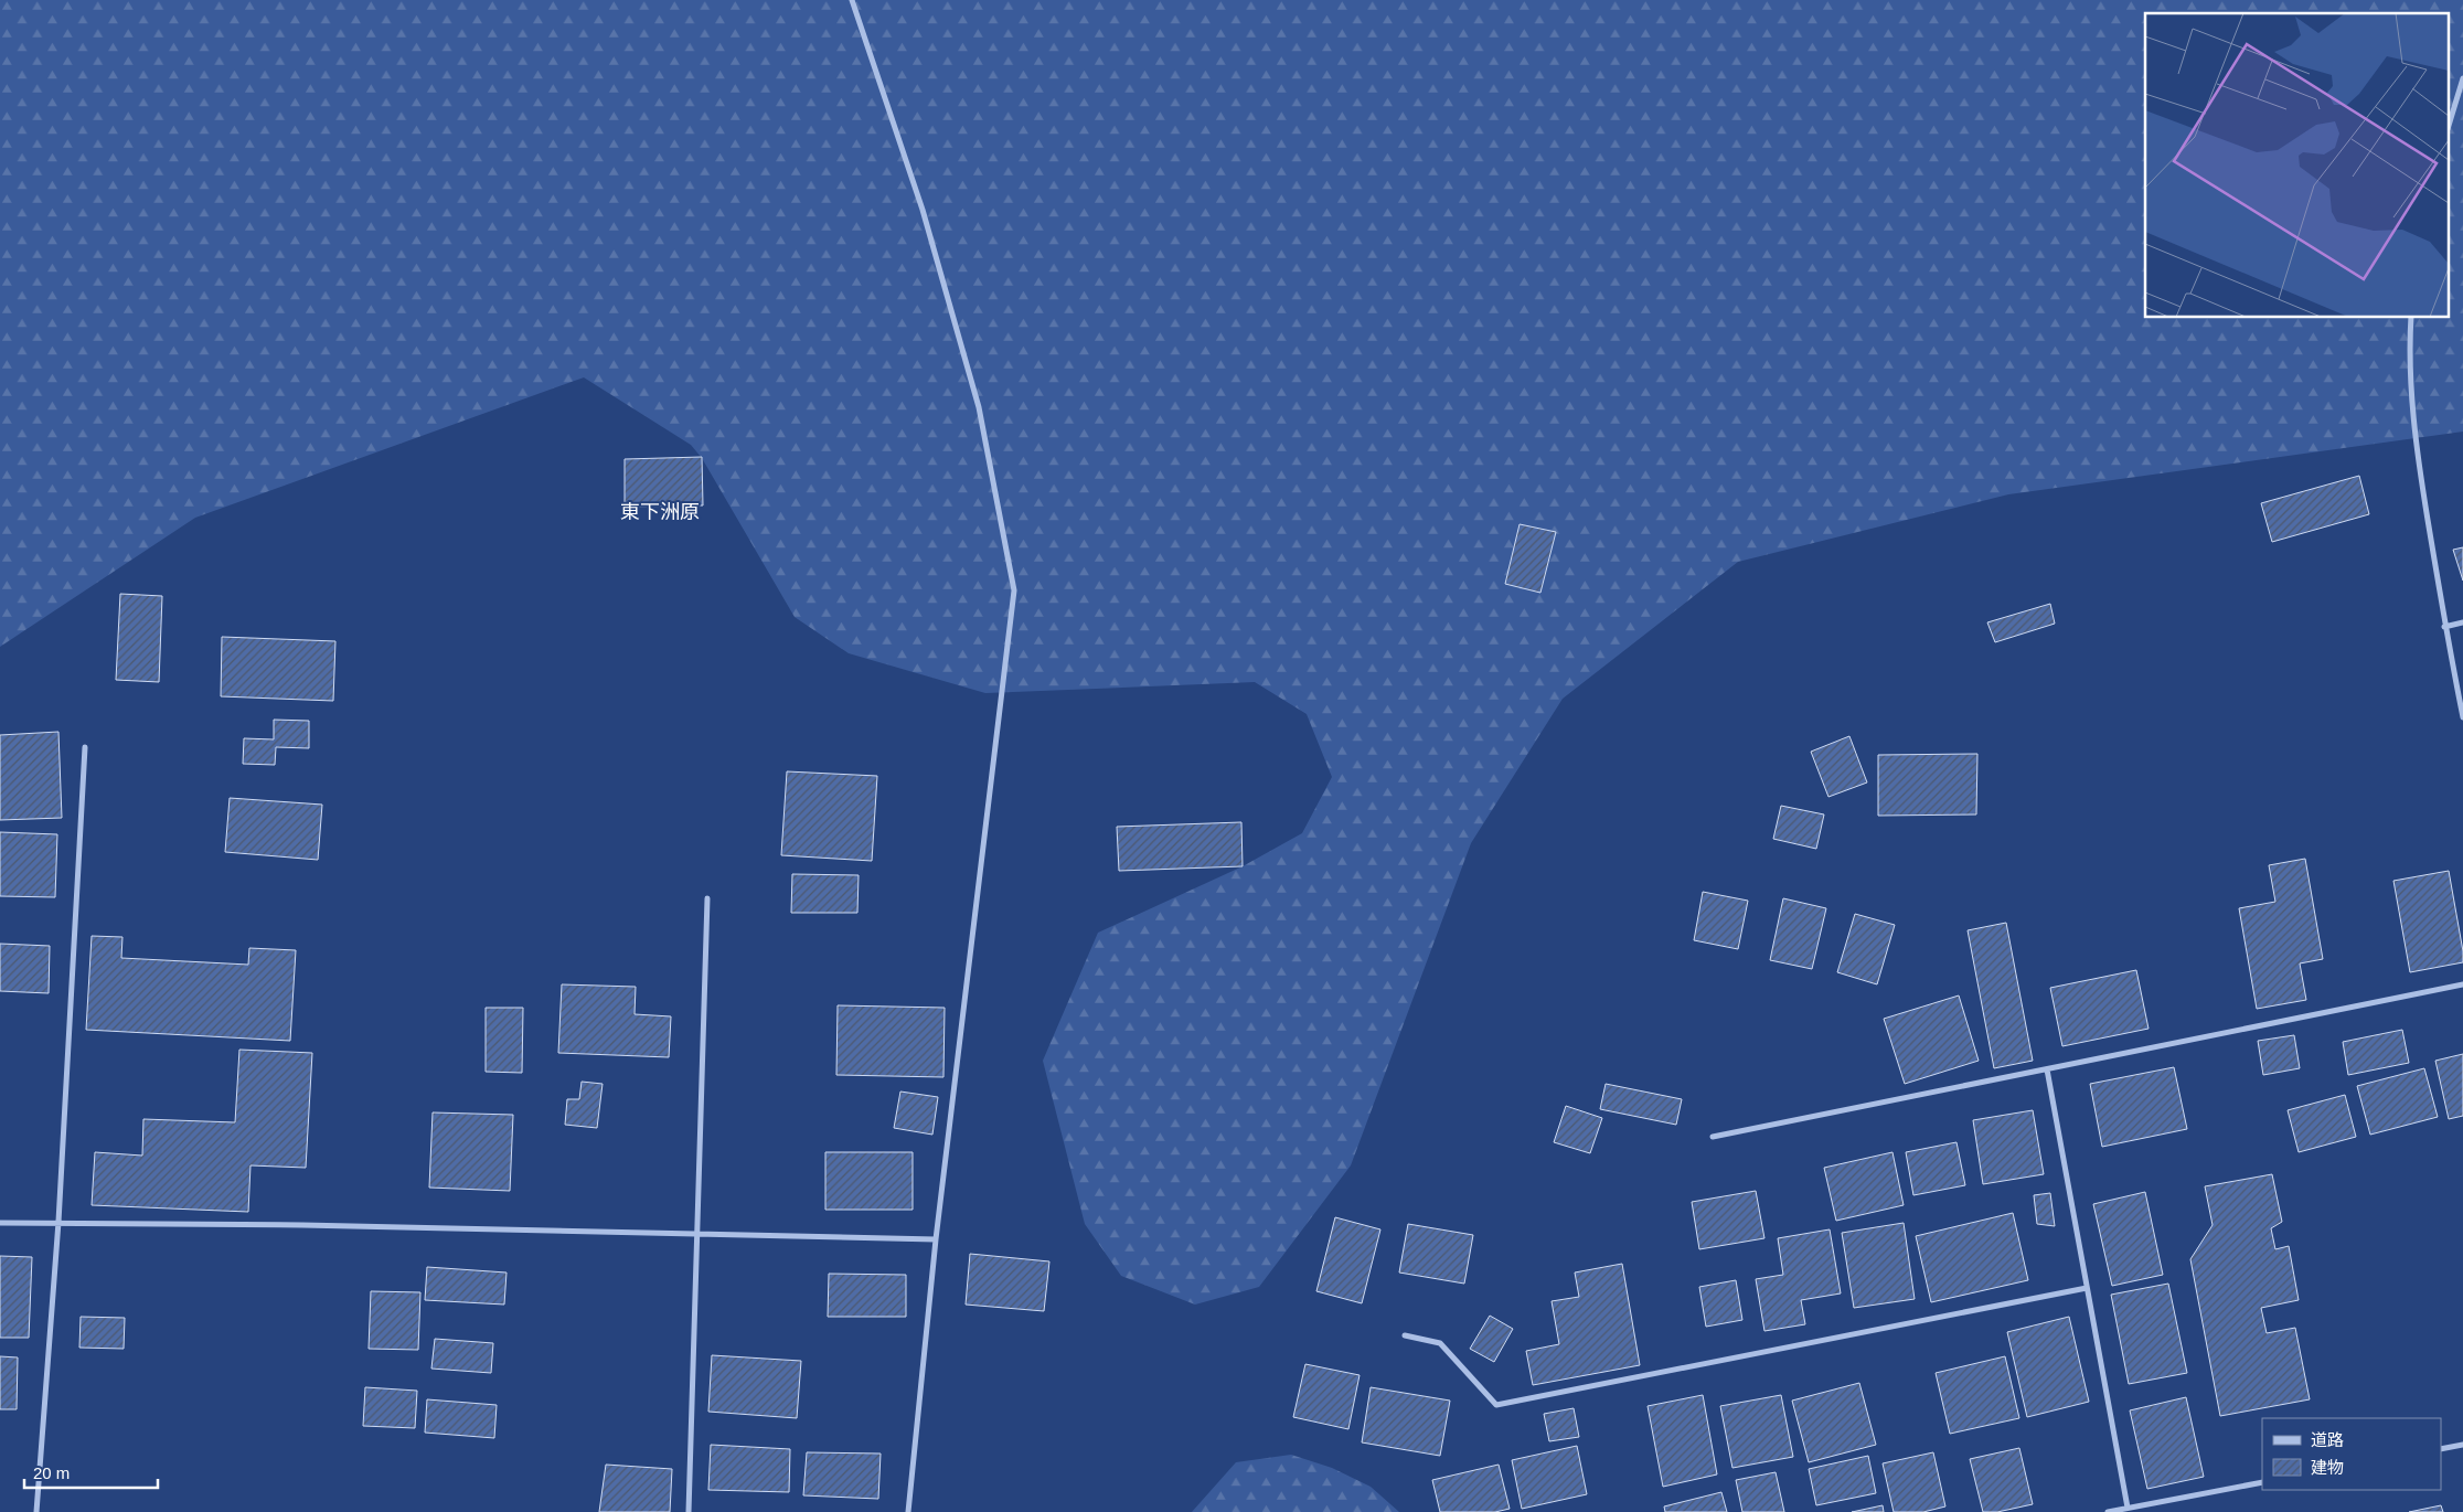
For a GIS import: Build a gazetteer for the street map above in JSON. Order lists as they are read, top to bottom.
{
  "districts": ["東下洲原"],
  "legend": ["道路", "建物"],
  "scale_bar": "20 m"
}
